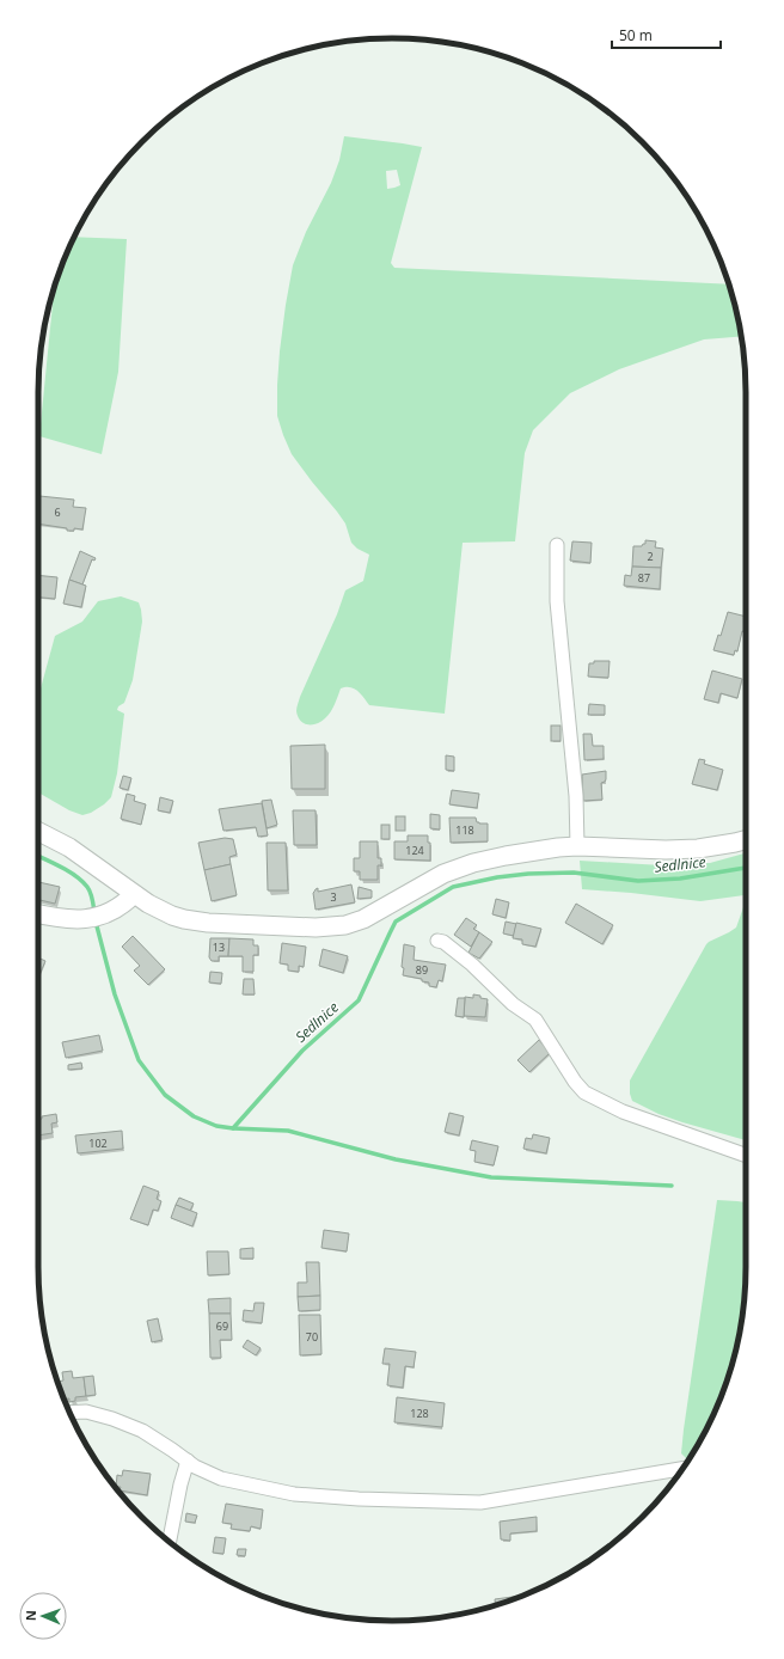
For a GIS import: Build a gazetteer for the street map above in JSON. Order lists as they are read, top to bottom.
{
  "water": ["Sedlnice"],
  "house_numbers": [
    "6",
    "2",
    "87",
    "118",
    "124",
    "3",
    "13",
    "89",
    "102",
    "69",
    "70",
    "128"
  ],
  "scale_bar": "50 m",
  "north": "left"
}
